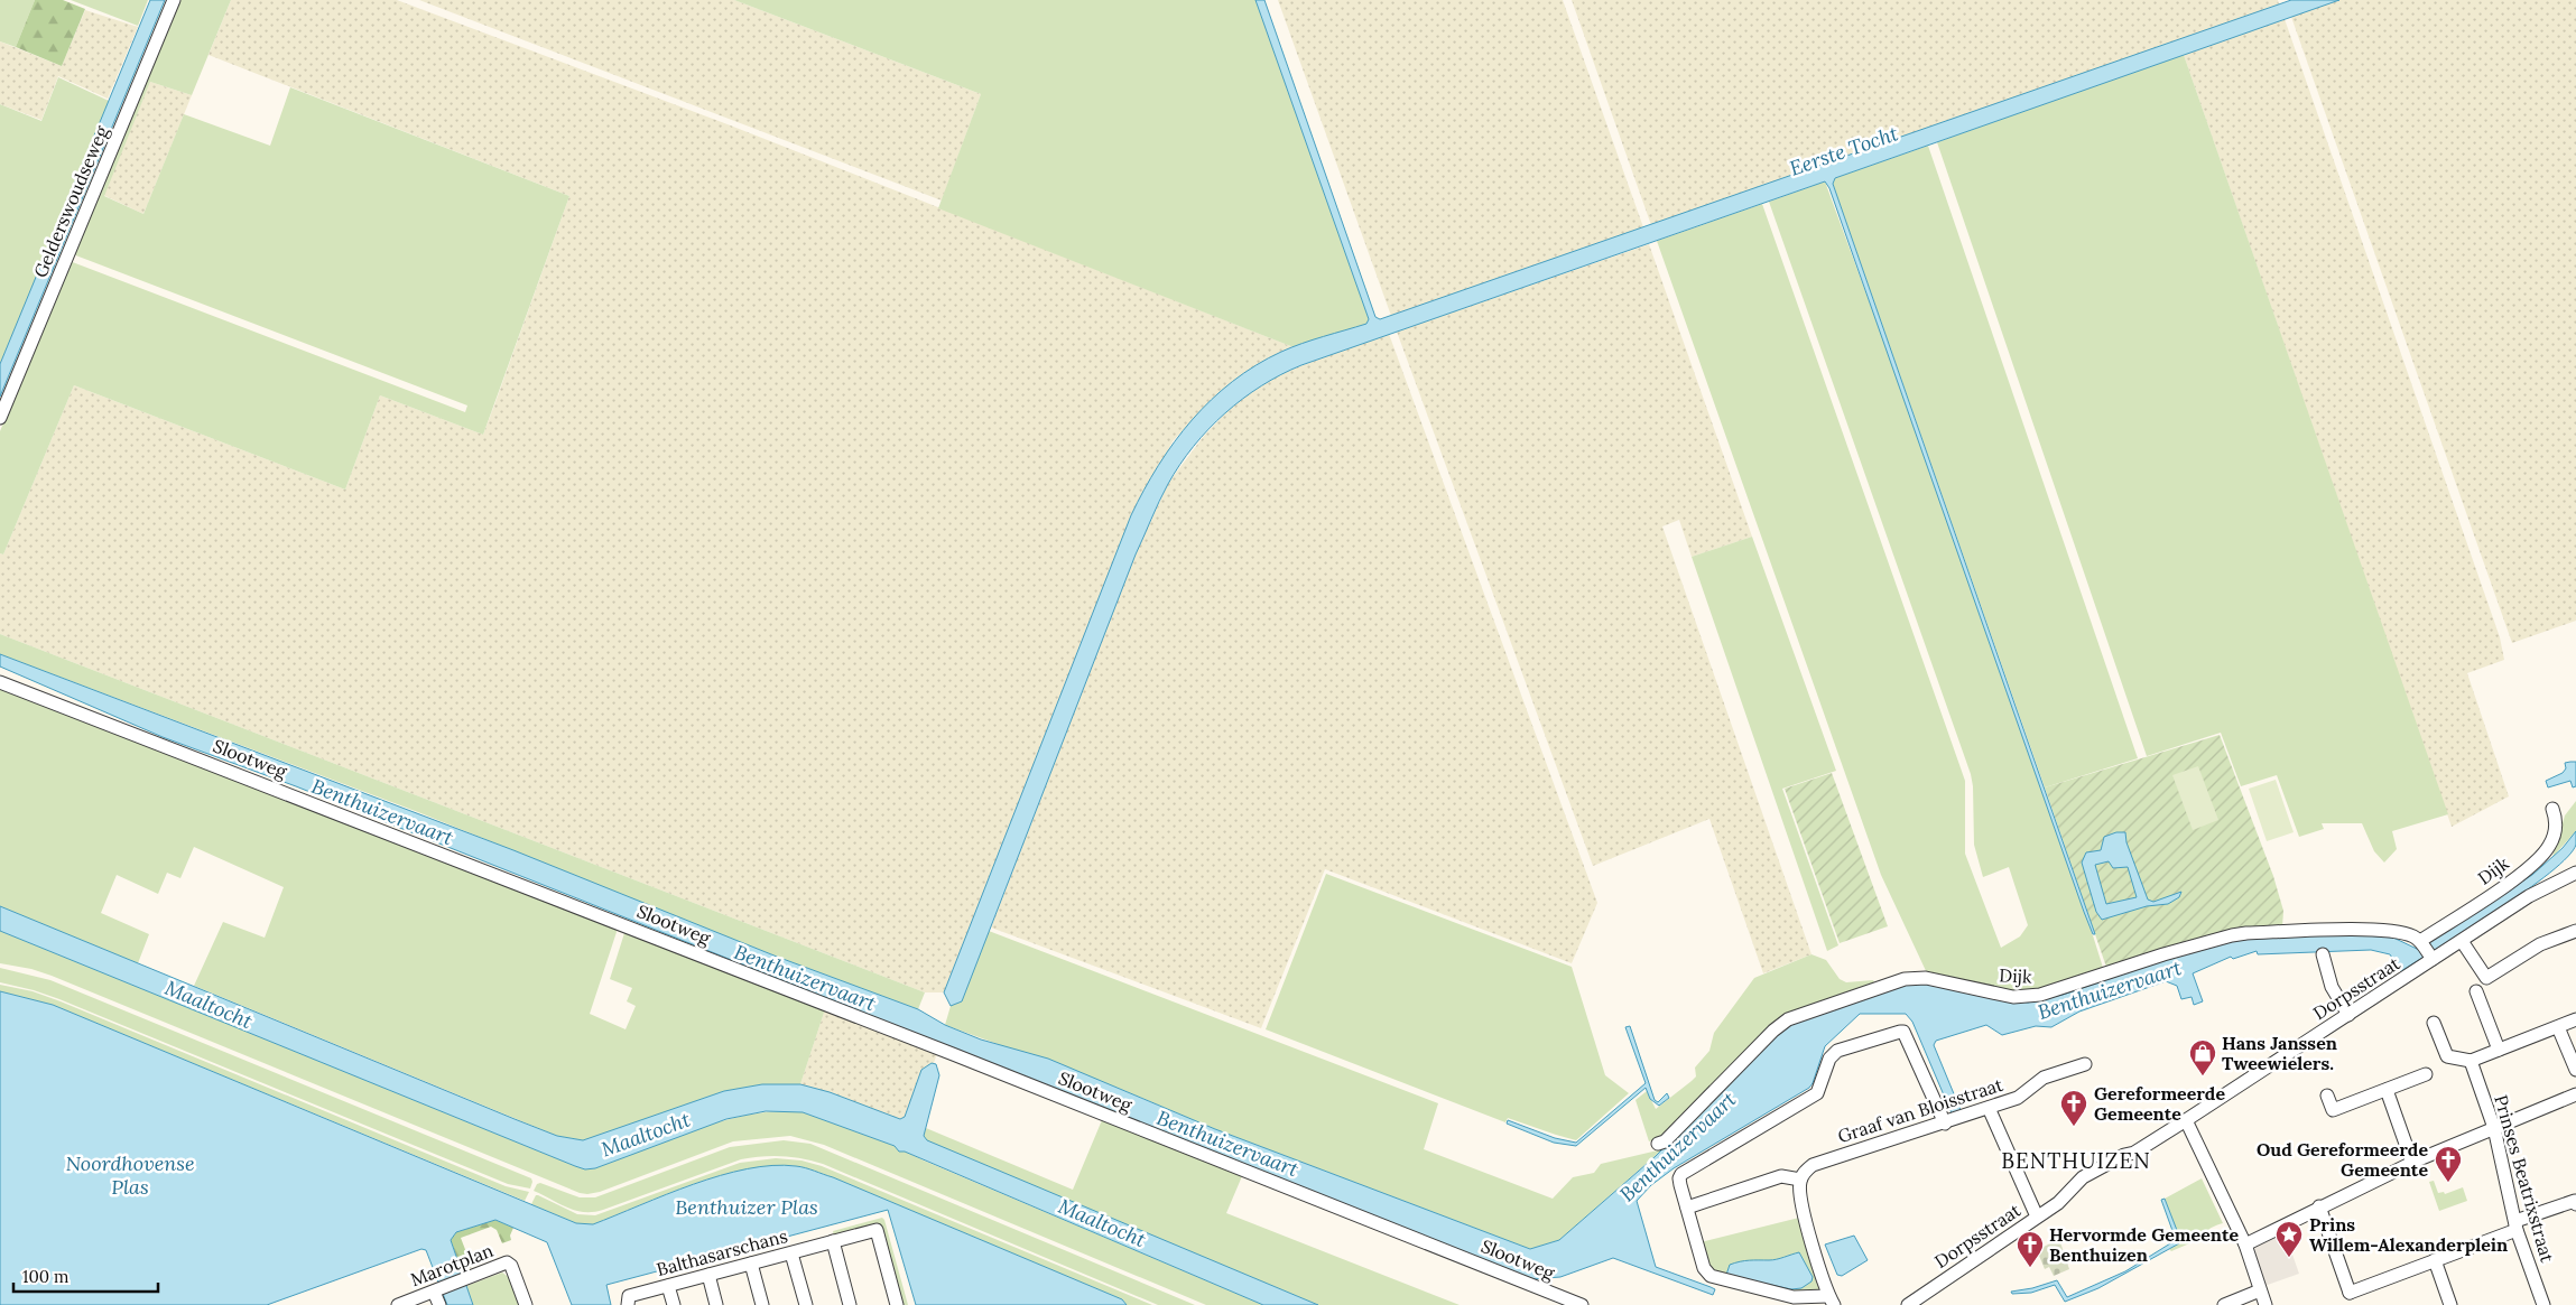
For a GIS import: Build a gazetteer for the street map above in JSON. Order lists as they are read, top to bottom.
{
  "streets": {
    "street": [
      "Gelderswoudseweg",
      "Slootweg",
      "Dijk",
      "Dorpsstraat",
      "Graaf van Bloisstraat",
      "Prinses Beatrixstraat",
      "Balthasarschans",
      "Marotplan"
    ]
  },
  "crossings": [
    ["Dijk", "Dorpsstraat"]
  ],
  "districts": ["BENTHUIZEN"],
  "water": [
    "Eerste Tocht",
    "Benthuizervaart",
    "Maaltocht",
    "Noordhovense Plas",
    "Benthuizer Plas"
  ],
  "places": {
    "shop": ["Hans Janssen Tweewielers."],
    "church": ["Gereformeerde Gemeente", "Oud Gereformeerde Gemeente", "Hervormde Gemeente Benthuizen"],
    "place": ["Prins Willem-Alexanderplein"]
  },
  "scale_bar": "100 m"
}
